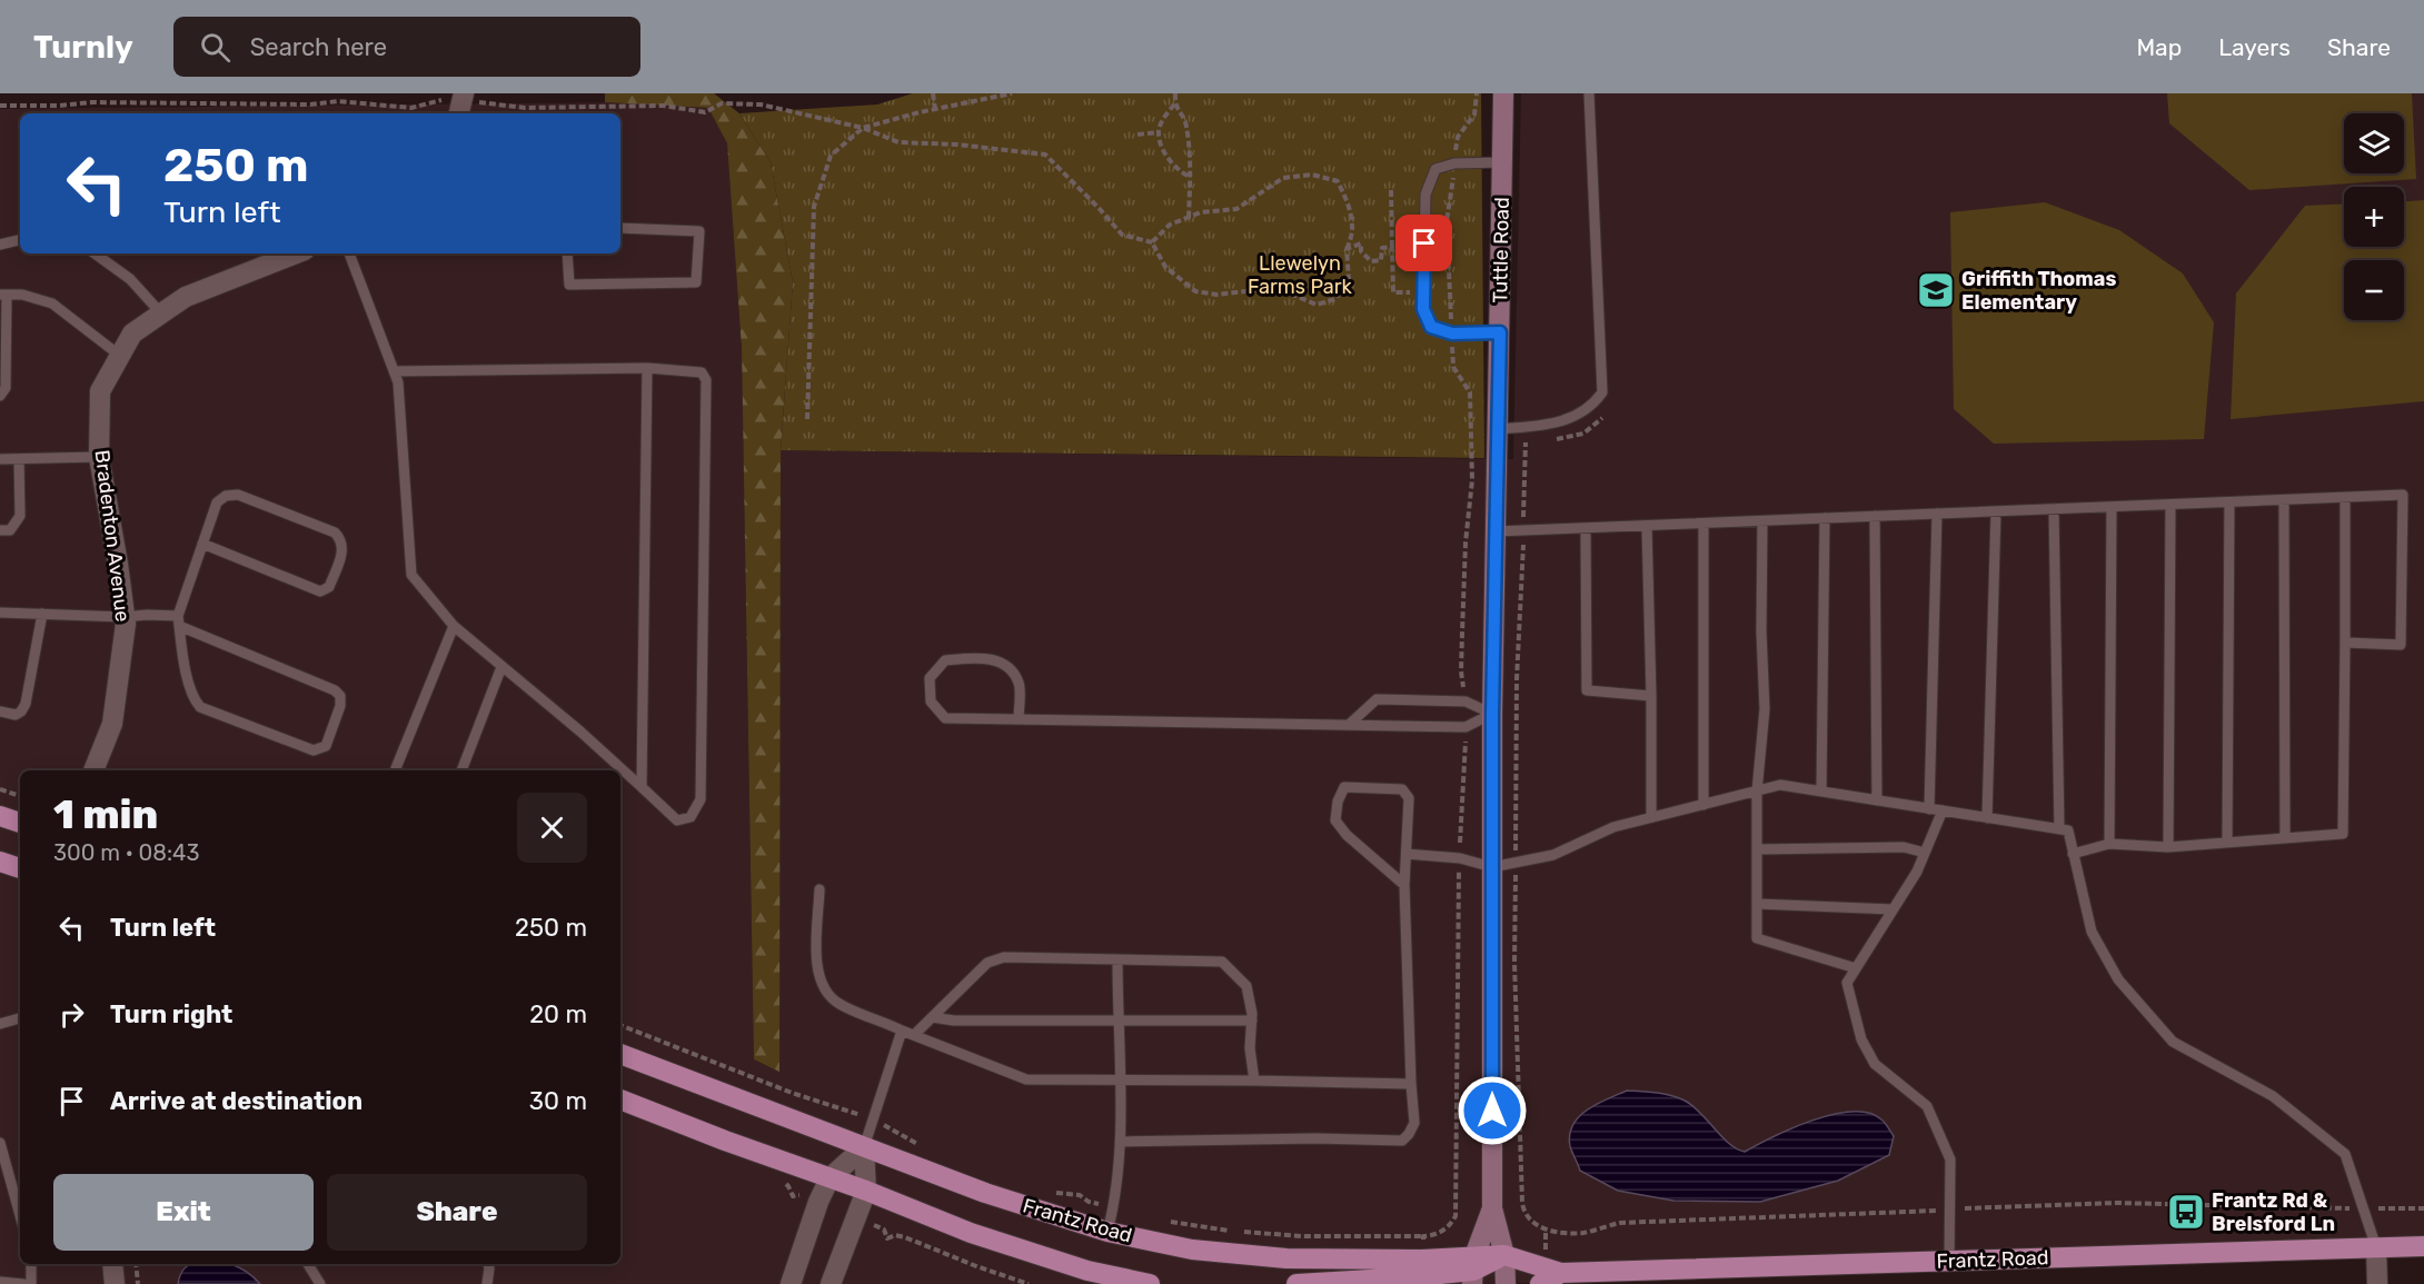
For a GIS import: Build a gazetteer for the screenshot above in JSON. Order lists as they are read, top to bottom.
{
  "streets": {
    "main road": ["Tuttle Road", "Frantz Road"],
    "street": ["Bradenton Avenue"]
  },
  "parks": ["Llewelyn Farms Park"],
  "places": {
    "school or university": ["Griffith Thomas Elementary"],
    "bus stop": ["Frantz Rd & Brelsford Ln"]
  },
  "page": {
    "header": "Turnly",
    "search": "Search here",
    "nav": ["Map", "Layers", "Share"],
    "map_buttons": ["+", "−"],
    "turn": ["250 m", "Turn left"],
    "heading": ["1 min", "300 m · 08:43"],
    "list": [
      {
        "name": "Turn left",
        "value": "250 m"
      },
      {
        "name": "Turn right",
        "value": "20 m"
      },
      {
        "name": "Arrive at destination",
        "value": "30 m"
      }
    ],
    "buttons": ["Exit", "Share"]
  }
}
